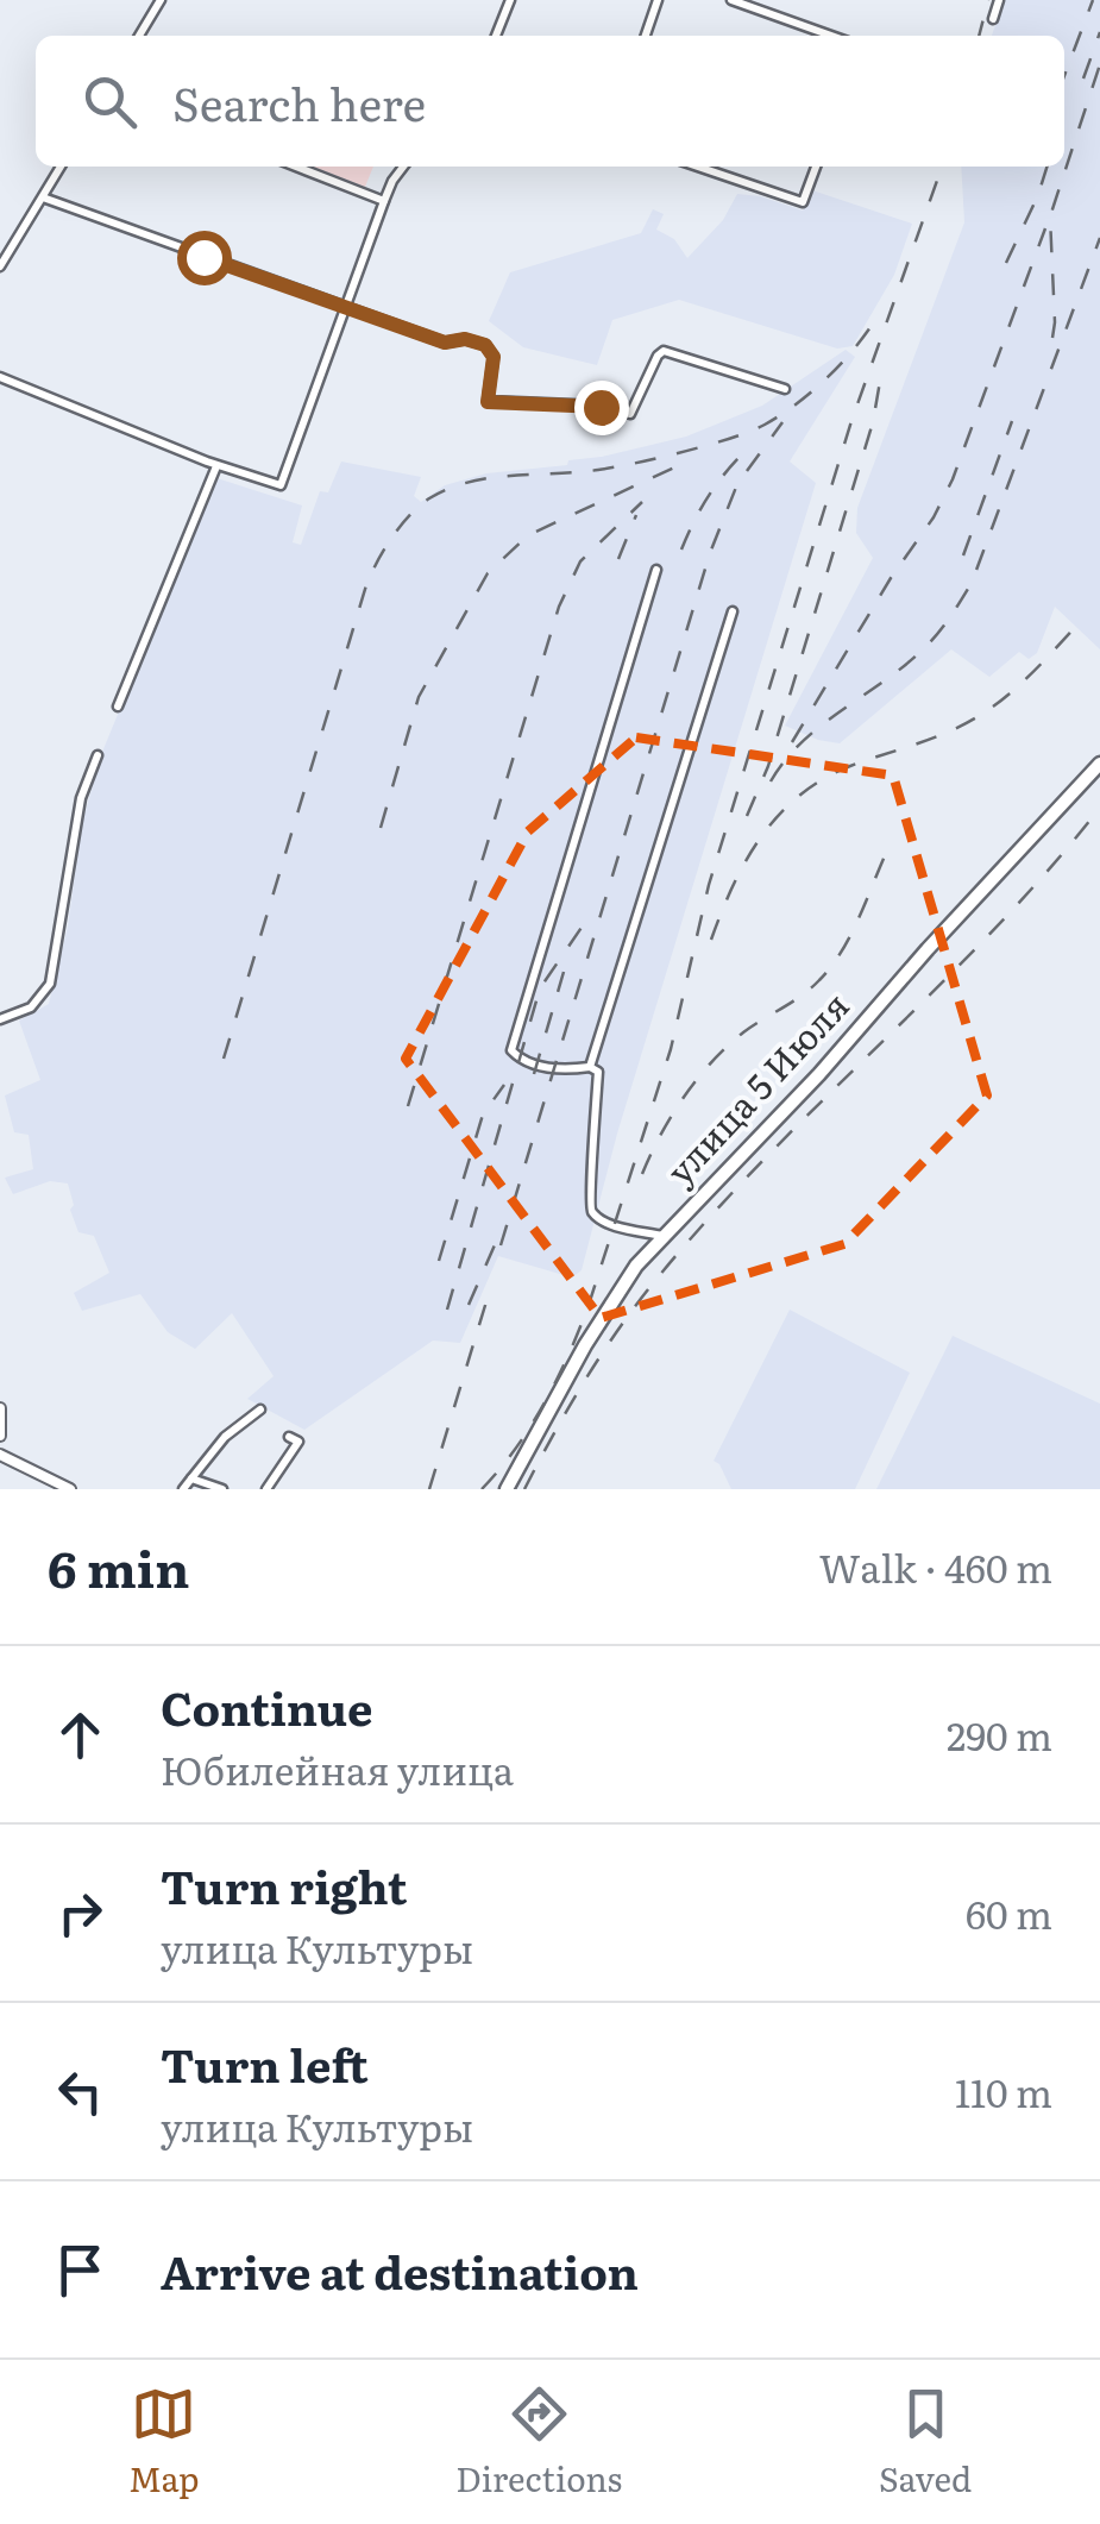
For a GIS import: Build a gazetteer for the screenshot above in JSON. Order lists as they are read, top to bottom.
{
  "streets": {
    "highway": ["улица 5 Июля"]
  },
  "page": {
    "search": "Search here",
    "heading": ["6 min", "Walk · 460 m"],
    "list": [
      ["Continue", "Юбилейная улица", "290 m"],
      ["Turn right", "улица Культуры", "60 m"],
      ["Turn left", "улица Культуры", "110 m"],
      "Arrive at destination"
    ],
    "nav": ["Map", "Directions", "Saved"]
  }
}
